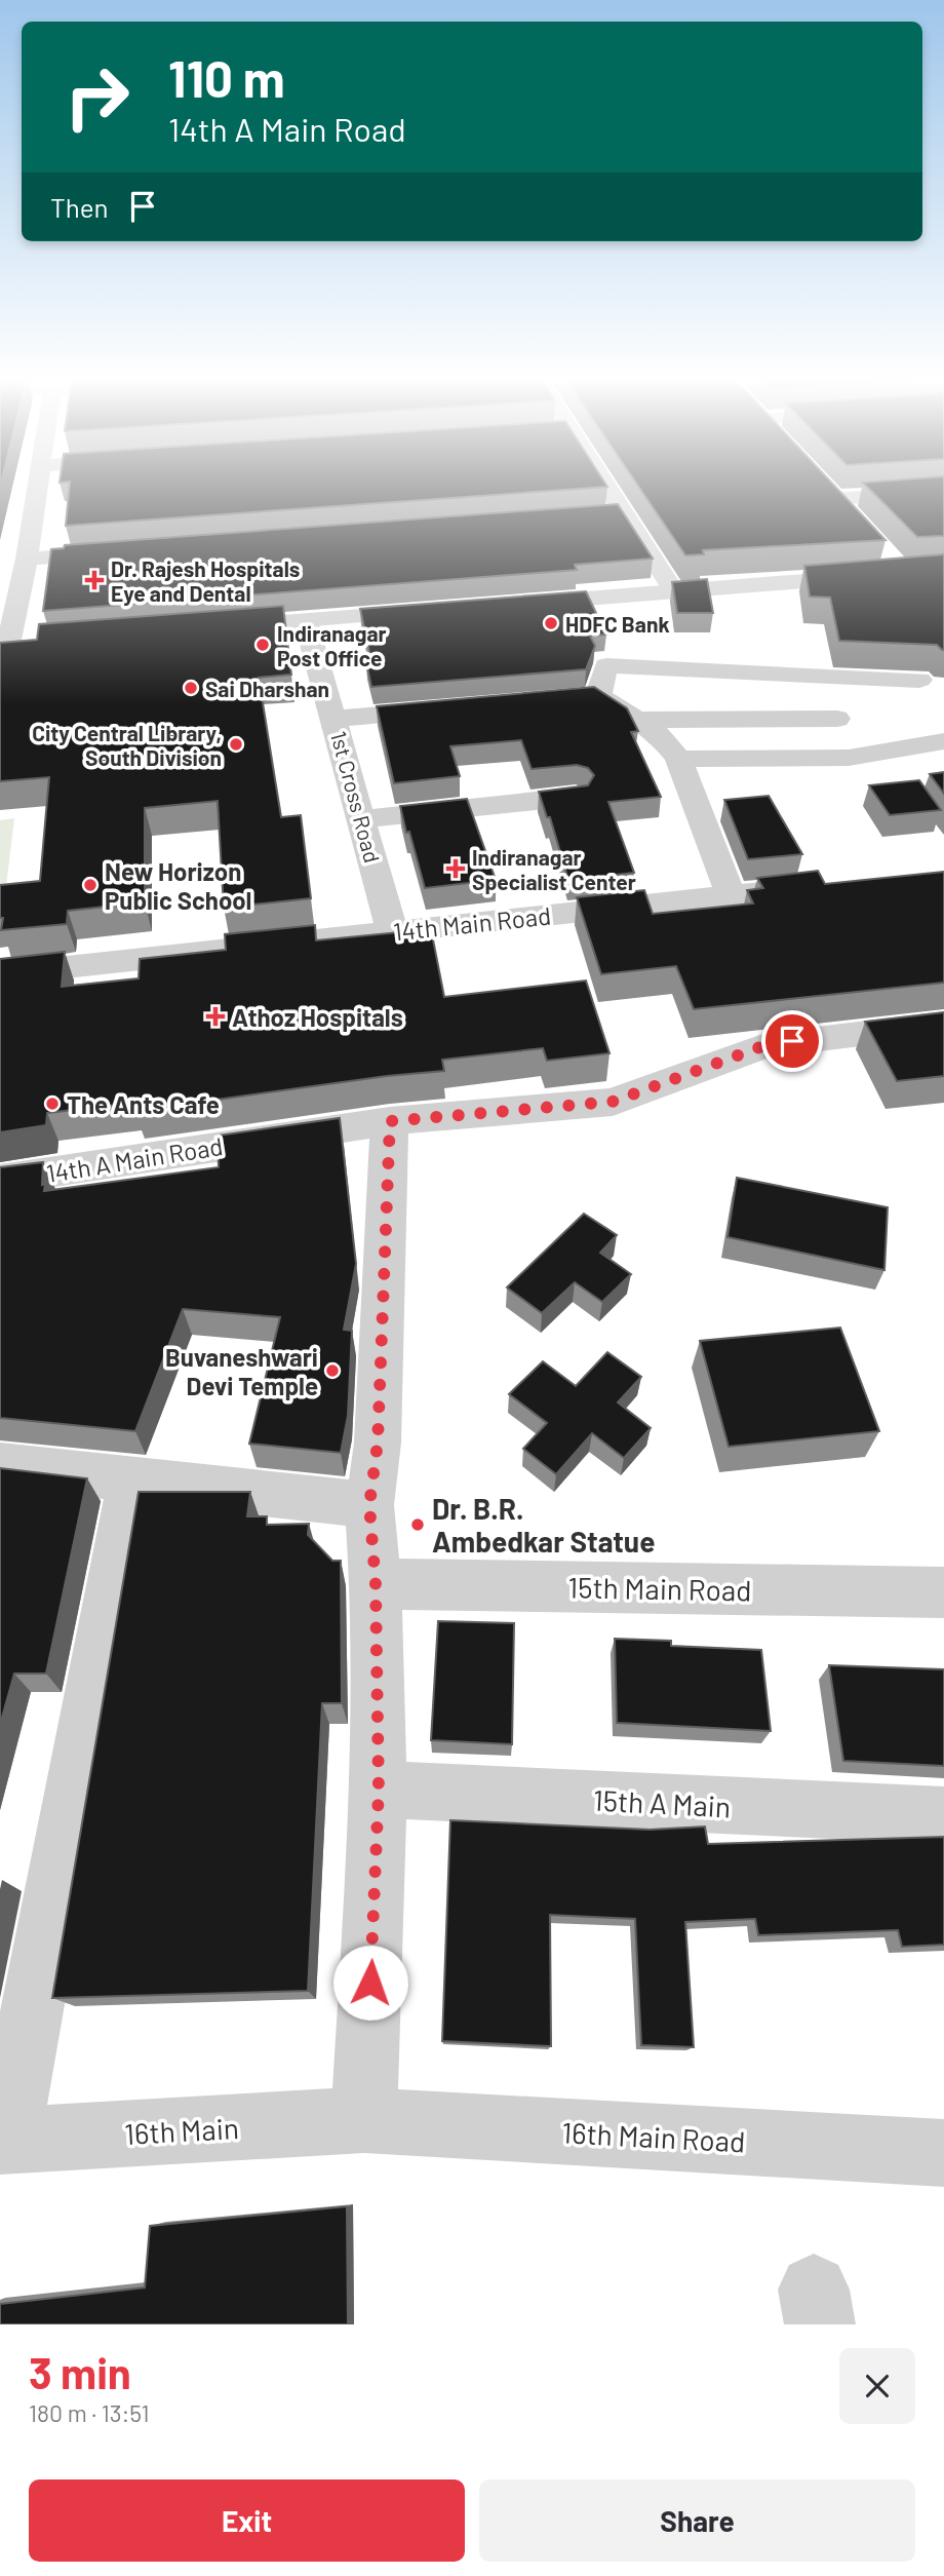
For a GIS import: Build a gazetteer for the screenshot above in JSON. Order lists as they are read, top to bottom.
{
  "streets": {
    "street": [
      "1st Cross Road",
      "14th Main Road",
      "14th A Main Road",
      "15th Main Road",
      "15th A Main",
      "16th Main",
      "16th Main Road"
    ]
  },
  "crossings": [
    ["1st Cross Road", "14th Main Road"],
    ["16th Main", "16th Main Road"]
  ],
  "places": {
    "health": ["Dr. Rajesh Hospitals Eye and Dental", "Indiranagar Specialist Center", "Athoz Hospitals"],
    "other": [
      "HDFC Bank",
      "Indiranagar Post Office",
      "Sai Dharshan",
      "City Central Library, South Division",
      "New Horizon Public School",
      "The Ants Cafe",
      "Buvaneshwari Devi Temple",
      "Dr. B.R. Ambedkar Statue"
    ]
  },
  "page": {
    "turn": ["110 m", "14th A Main Road"],
    "then": "Then",
    "heading": ["3 min", "180 m · 13:51"],
    "buttons": ["Exit", "Share"]
  }
}
